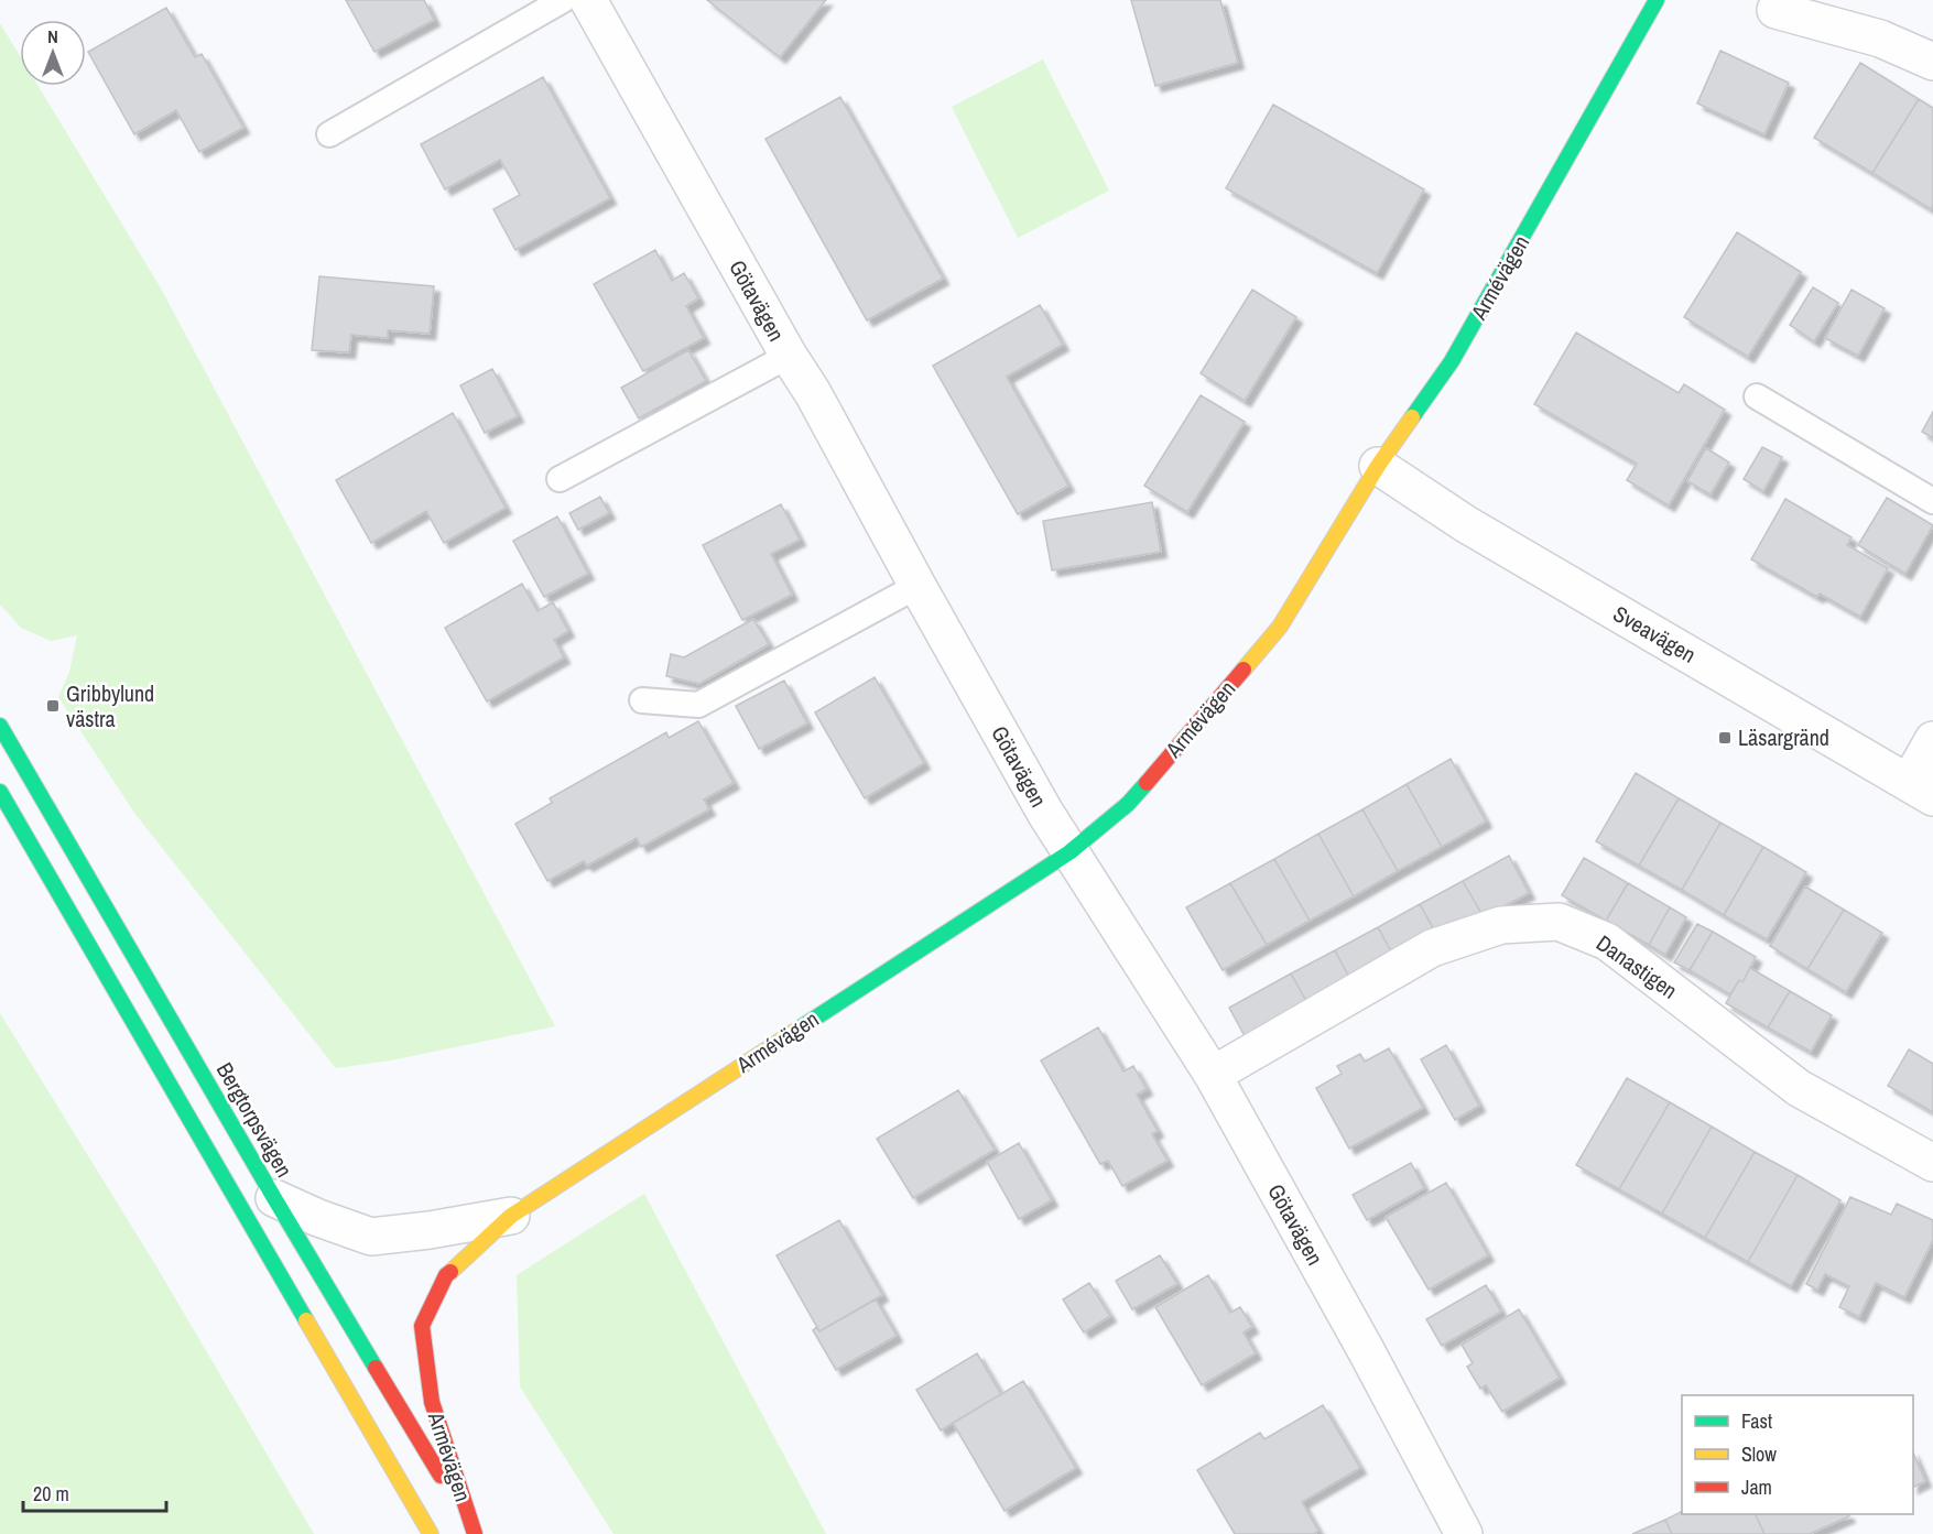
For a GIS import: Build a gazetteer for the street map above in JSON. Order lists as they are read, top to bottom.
{
  "streets": {
    "street": [
      "Armévägen",
      "Götavägen",
      "Sveavägen",
      "Danastigen",
      "Bergtorpsvägen"
    ]
  },
  "crossings": [
    ["Armévägen", "Götavägen"],
    ["Armévägen", "Sveavägen"],
    ["Armévägen", "Bergtorpsvägen"],
    ["Götavägen", "Danastigen"]
  ],
  "places": {
    "transit": ["Gribbylund västra", "Läsargränd"]
  },
  "legend": ["Fast", "Slow", "Jam"],
  "scale_bar": "20 m",
  "north": "top"
}
